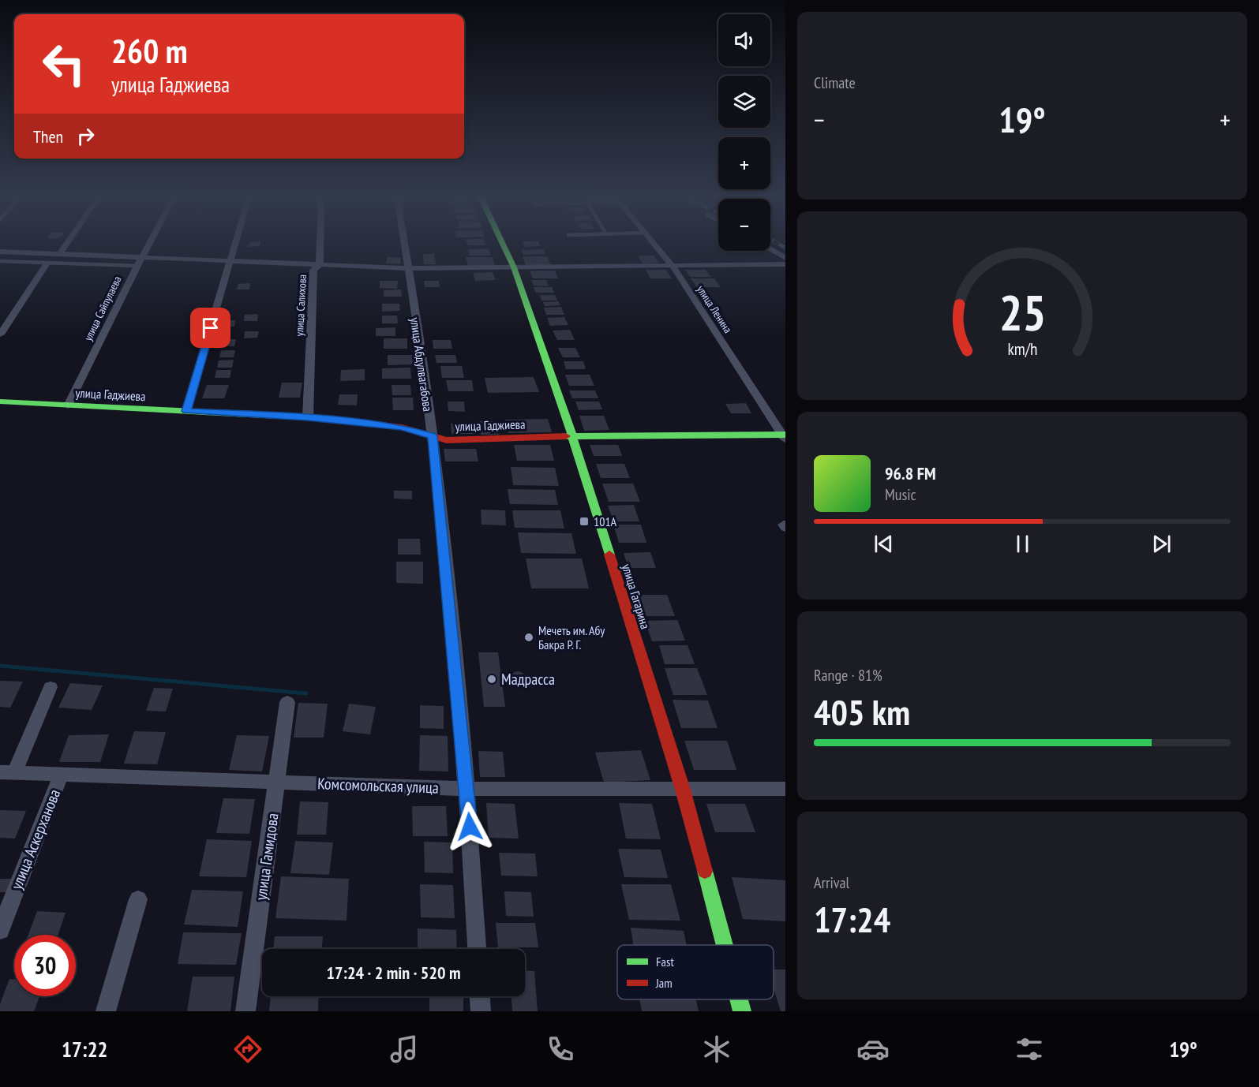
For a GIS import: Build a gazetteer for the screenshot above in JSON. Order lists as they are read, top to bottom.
{
  "streets": {
    "street": [
      "улица Салихова",
      "улица Сайпулаева",
      "улица Ленина",
      "улица Абдулвагабова",
      "улица Гаджиева",
      "улица Гагарина",
      "Комсомольская улица",
      "улица Аскерханова",
      "улица Гамидова"
    ]
  },
  "crossings": [
    ["улица Салихова", "улица Гаджиева"],
    ["улица Сайпулаева", "улица Гаджиева"],
    ["улица Ленина", "улица Гаджиева"],
    ["улица Абдулвагабова", "улица Гаджиева"],
    ["улица Абдулвагабова", "Комсомольская улица"],
    ["улица Гаджиева", "улица Гагарина"],
    ["улица Гагарина", "Комсомольская улица"],
    ["Комсомольская улица", "улица Аскерханова"],
    ["Комсомольская улица", "улица Гамидова"]
  ],
  "places": {
    "transit": ["101А"],
    "other": ["Мечеть им. Абу Бакра Р. Г.", "Мадрасса"]
  },
  "legend": ["Fast", "Jam"],
  "page": {
    "tile": [
      "Climate",
      ["Range · 81%", "405 km"],
      ["Arrival", "17:24"]
    ],
    "map_buttons": ["+", "−"],
    "turn": ["260 m", "улица Гаджиева"],
    "heat": ["−", "19°", "+"],
    "then": "Then",
    "song": ["96.8 FM", "Music"],
    "limit": "30",
    "trip": "17:24 · 2 min · 520 m",
    "tabs": ["17:22", "19°"],
    "gauge": ["25", "km/h"]
  }
}
